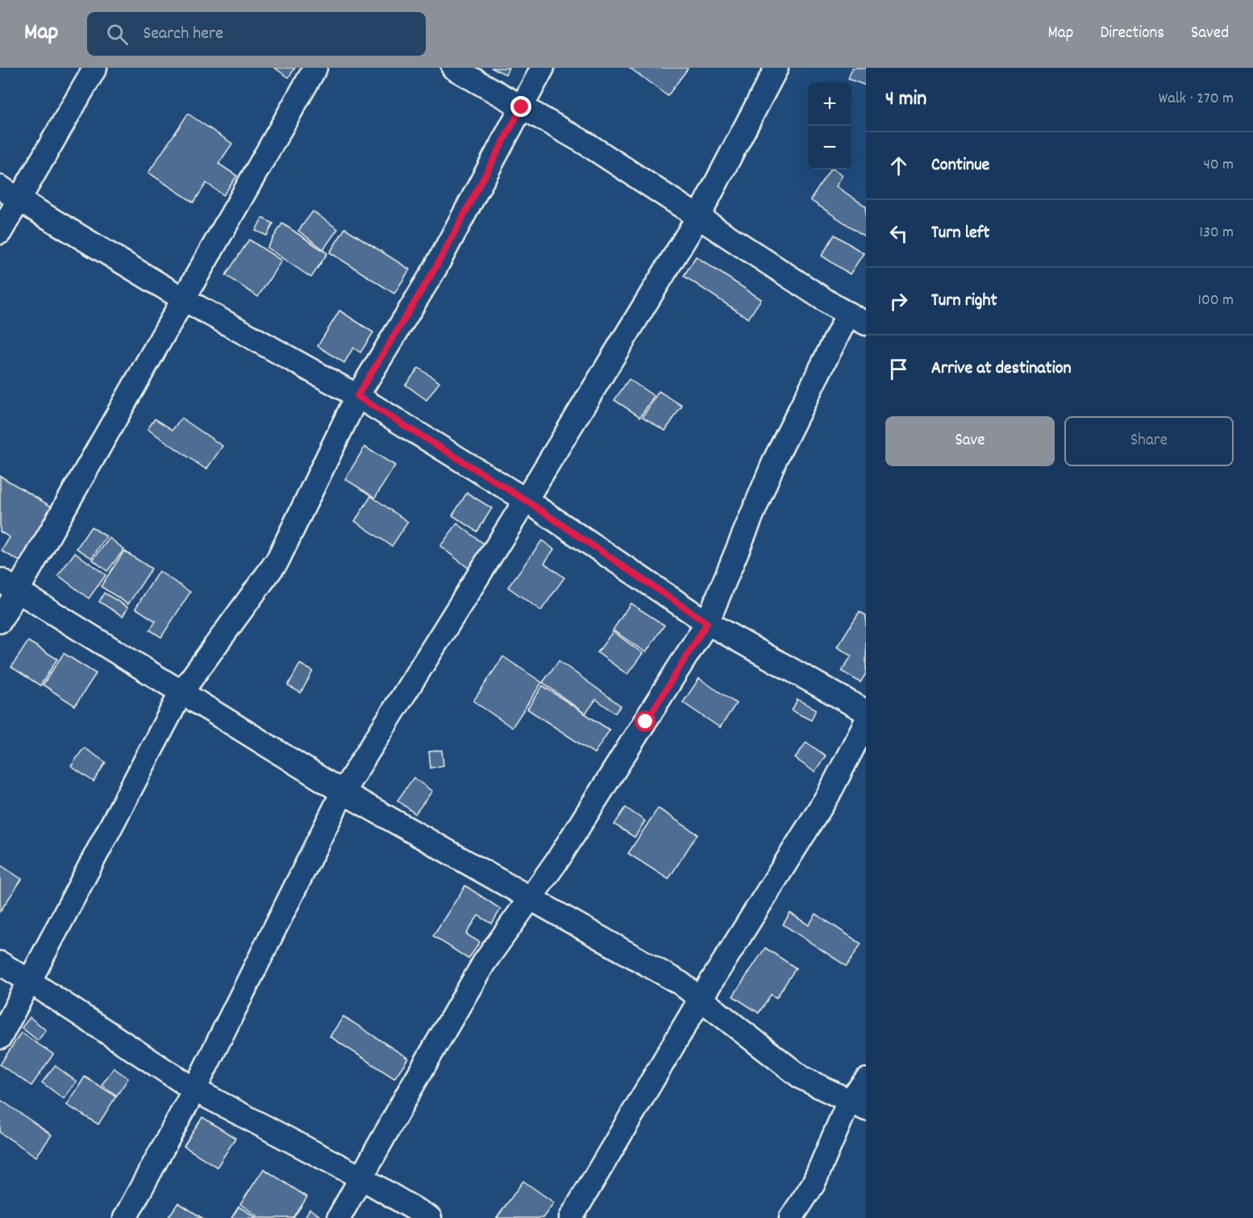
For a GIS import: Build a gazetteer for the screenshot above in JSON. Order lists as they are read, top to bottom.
{
  "page": {
    "header": "Map",
    "search": "Search here",
    "nav": ["Map", "Directions", "Saved"],
    "heading": ["4 min", "Walk · 270 m"],
    "map_buttons": ["+", "−"],
    "list": [
      ["Continue", "40 m"],
      ["Turn left", "130 m"],
      ["Turn right", "100 m"],
      "Arrive at destination"
    ],
    "buttons": ["Save", "Share"]
  }
}
